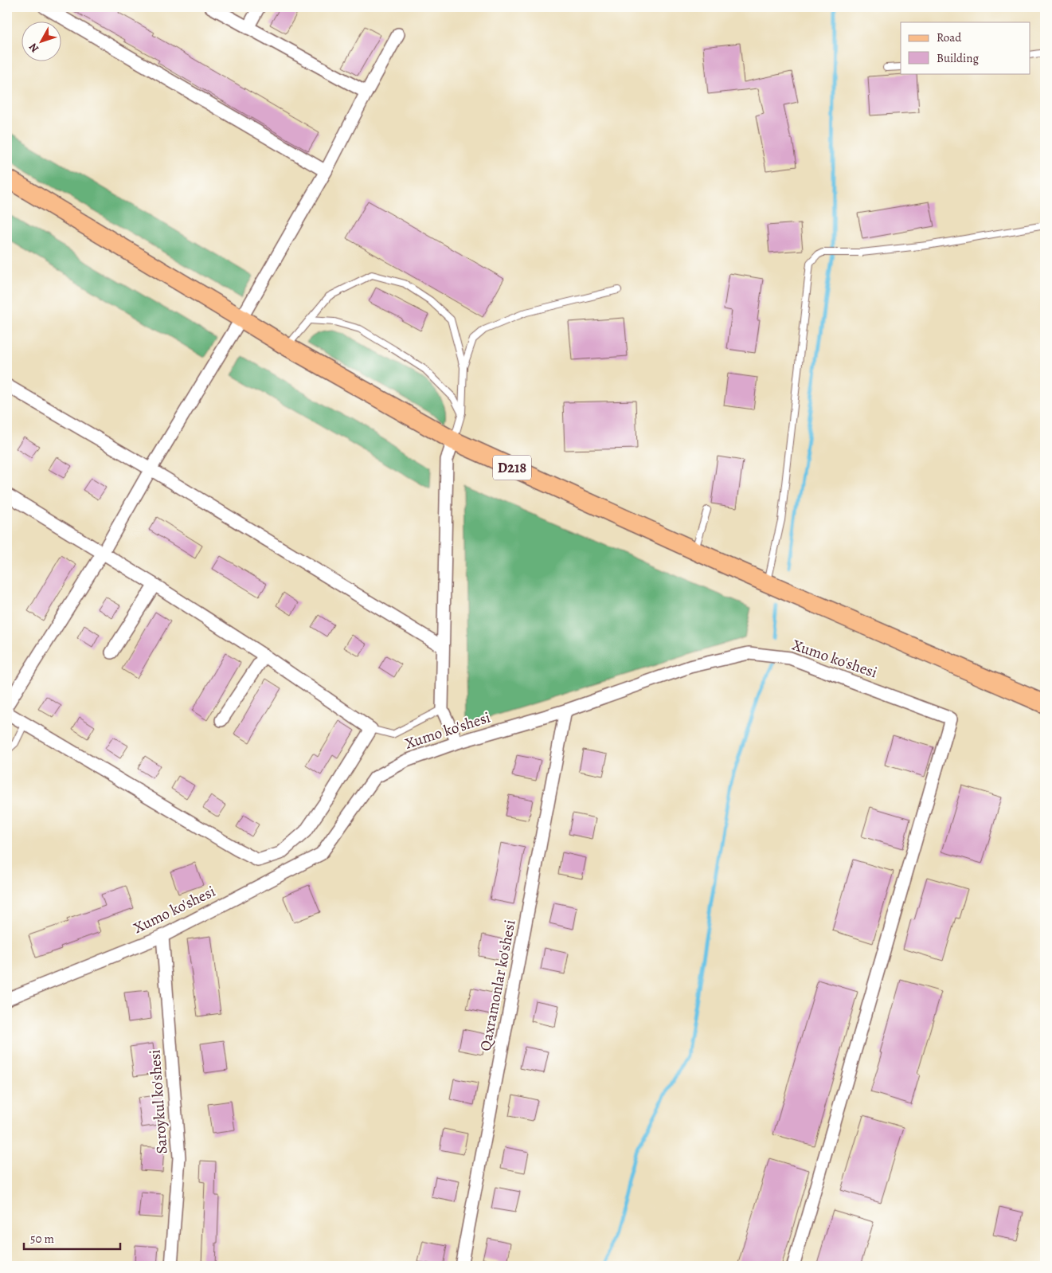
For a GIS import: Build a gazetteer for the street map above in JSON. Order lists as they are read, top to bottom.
{
  "streets": {
    "main road": ["D218"],
    "street": ["Xumo ko'shesi", "Qaxramonlar ko'shesi", "Saroykul ko'shesi"]
  },
  "crossings": [
    ["Xumo ko'shesi", "Qaxramonlar ko'shesi"],
    ["Xumo ko'shesi", "Saroykul ko'shesi"]
  ],
  "legend": ["Road", "Building"],
  "scale_bar": "50 m",
  "north": "bottom left"
}
